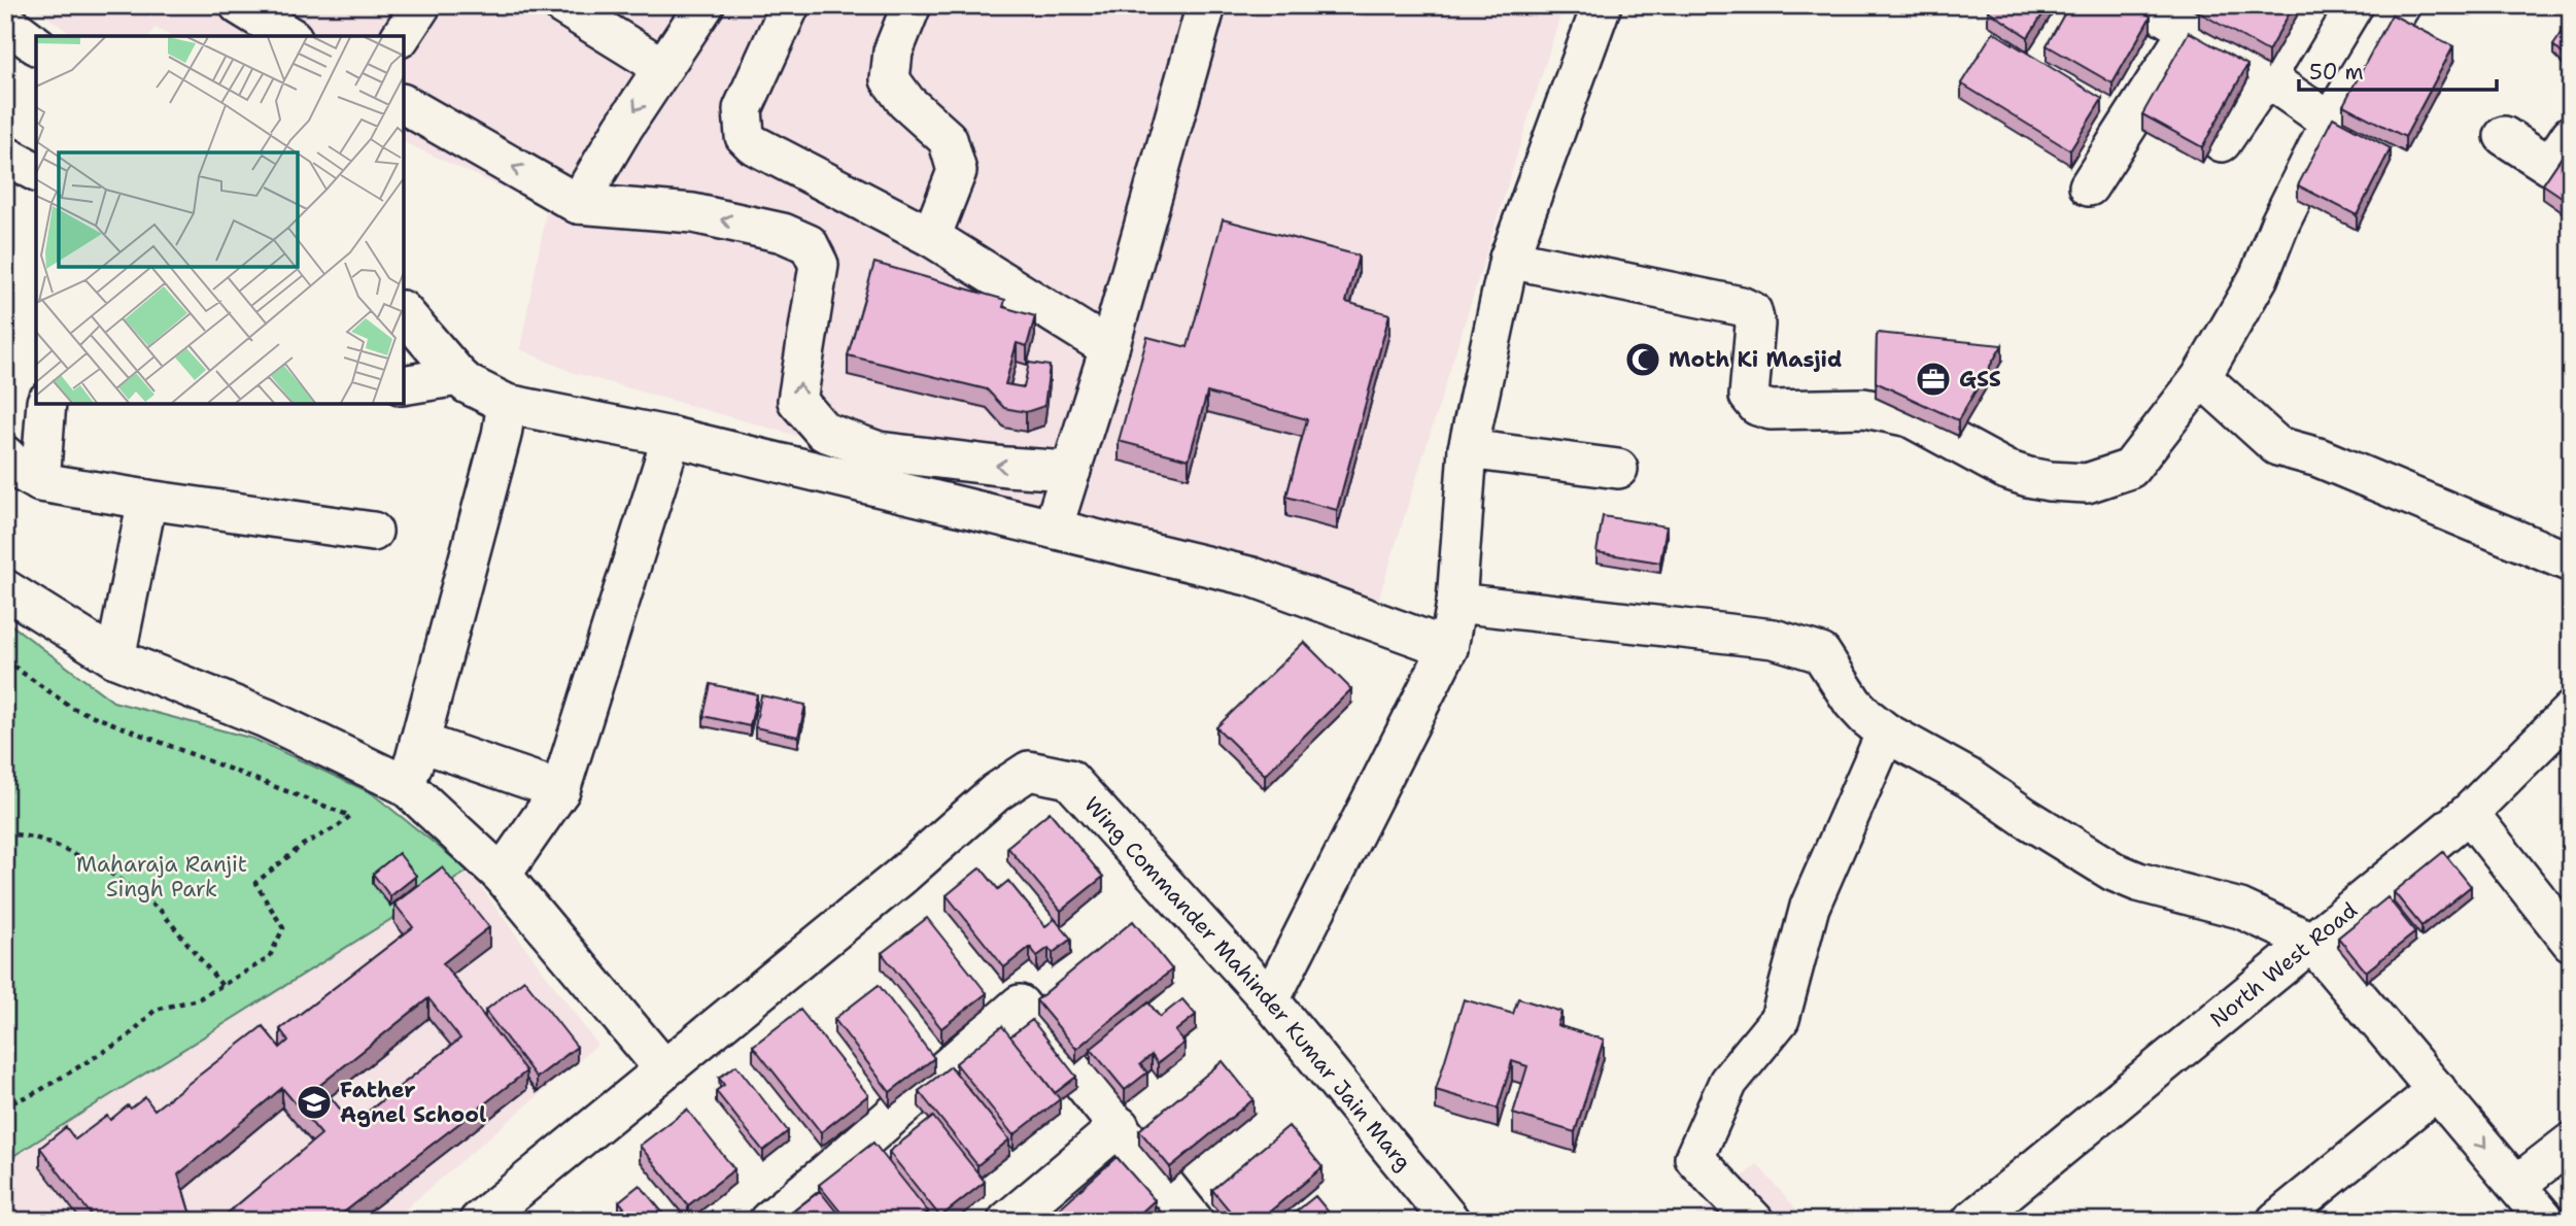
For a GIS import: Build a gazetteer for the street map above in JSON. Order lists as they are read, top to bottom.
{
  "streets": {
    "street": ["North West Road", "Wing Commander Mahinder Kumar Jain Marg"]
  },
  "parks": ["Maharaja Ranjit Singh Park"],
  "places": {
    "mosque": ["Moth Ki Masjid"],
    "office": ["GSS"],
    "school or university": ["Father Agnel School"]
  },
  "scale_bar": "50 m"
}
